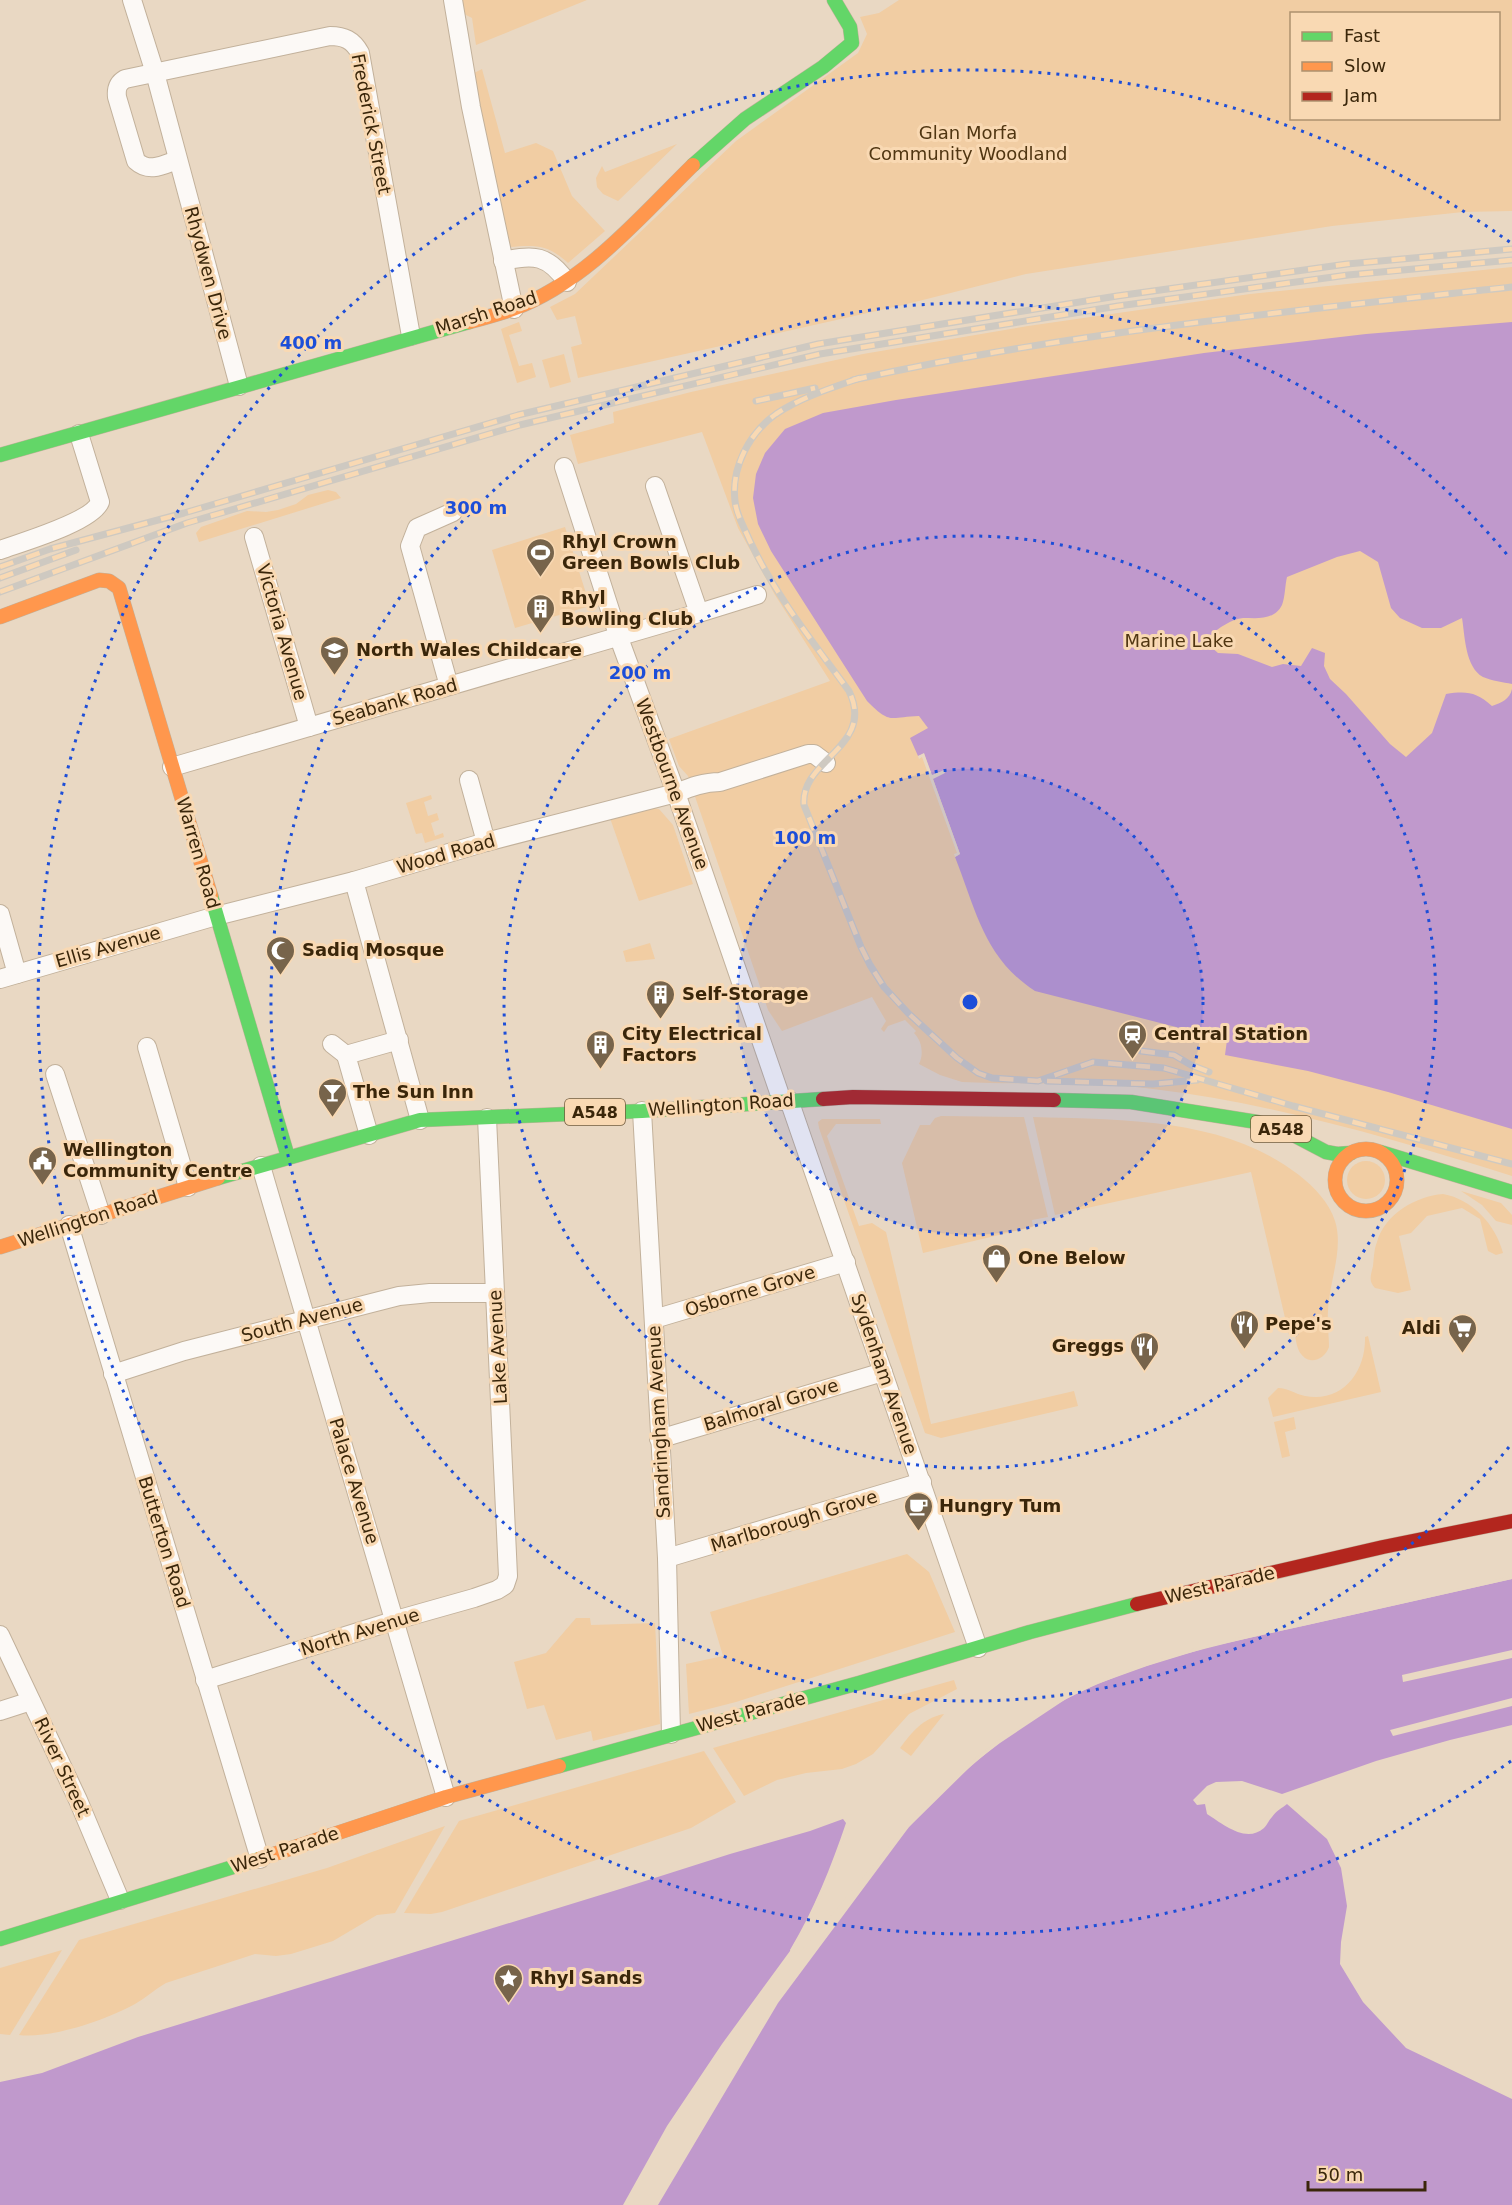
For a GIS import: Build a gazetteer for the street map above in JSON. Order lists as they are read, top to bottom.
{
  "streets": {
    "main road": [
      "Marsh Road",
      "Warren Road",
      "Wellington Road",
      "A548",
      "West Parade"
    ],
    "street": [
      "Frederick Street",
      "Rhydwen Drive",
      "Victoria Avenue",
      "Seabank Road",
      "Westbourne Avenue",
      "Wood Road",
      "Ellis Avenue",
      "Osborne Grove",
      "South Avenue",
      "Lake Avenue",
      "Sydenham Avenue",
      "Balmoral Grove",
      "Sandringham Avenue",
      "Palace Avenue",
      "Marlborough Grove",
      "Butterton Road",
      "North Avenue",
      "River Street"
    ]
  },
  "crossings": [
    ["Frederick Street", "Rhydwen Drive"],
    ["Frederick Street", "Marsh Road"],
    ["Rhydwen Drive", "Marsh Road"],
    ["Victoria Avenue", "Seabank Road"],
    ["Seabank Road", "Westbourne Avenue"],
    ["Seabank Road", "Warren Road"],
    ["Westbourne Avenue", "Wood Road"],
    ["Westbourne Avenue", "Wellington Road"],
    ["Westbourne Avenue", "Sydenham Avenue"],
    ["Warren Road", "Wood Road"],
    ["Warren Road", "Ellis Avenue"],
    ["Warren Road", "Wellington Road"],
    ["Wood Road", "Ellis Avenue"],
    ["Wellington Road", "Lake Avenue"],
    ["Wellington Road", "Sydenham Avenue"],
    ["Wellington Road", "Sandringham Avenue"],
    ["Wellington Road", "Palace Avenue"],
    ["Wellington Road", "Butterton Road"],
    ["Osborne Grove", "Sydenham Avenue"],
    ["Osborne Grove", "Sandringham Avenue"],
    ["South Avenue", "Lake Avenue"],
    ["South Avenue", "Palace Avenue"],
    ["South Avenue", "Butterton Road"],
    ["Lake Avenue", "North Avenue"],
    ["Sydenham Avenue", "Balmoral Grove"],
    ["Sydenham Avenue", "Marlborough Grove"],
    ["Sydenham Avenue", "West Parade"],
    ["Balmoral Grove", "Sandringham Avenue"],
    ["Sandringham Avenue", "Marlborough Grove"],
    ["Sandringham Avenue", "West Parade"],
    ["Palace Avenue", "West Parade"],
    ["Palace Avenue", "North Avenue"],
    ["Butterton Road", "West Parade"],
    ["Butterton Road", "North Avenue"],
    ["West Parade", "River Street"]
  ],
  "parks": ["Glan Morfa Community Woodland", "Marine Lake"],
  "places": {
    "sports": ["Rhyl Crown Green Bowls Club"],
    "building": ["Rhyl Bowling Club", "Self-Storage", "City Electrical Factors"],
    "school or university": ["North Wales Childcare"],
    "mosque": ["Sadiq Mosque"],
    "station": ["Central Station"],
    "bar": ["The Sun Inn"],
    "public building": ["Wellington Community Centre"],
    "shop": ["One Below"],
    "restaurant": ["Pepe's", "Greggs"],
    "supermarket": ["Aldi"],
    "cafe": ["Hungry Tum"],
    "place": ["Rhyl Sands"]
  },
  "legend": ["Fast", "Slow", "Jam"],
  "scale_bar": "50 m",
  "rings": [
    "400 m",
    "300 m",
    "200 m",
    "100 m"
  ]
}
